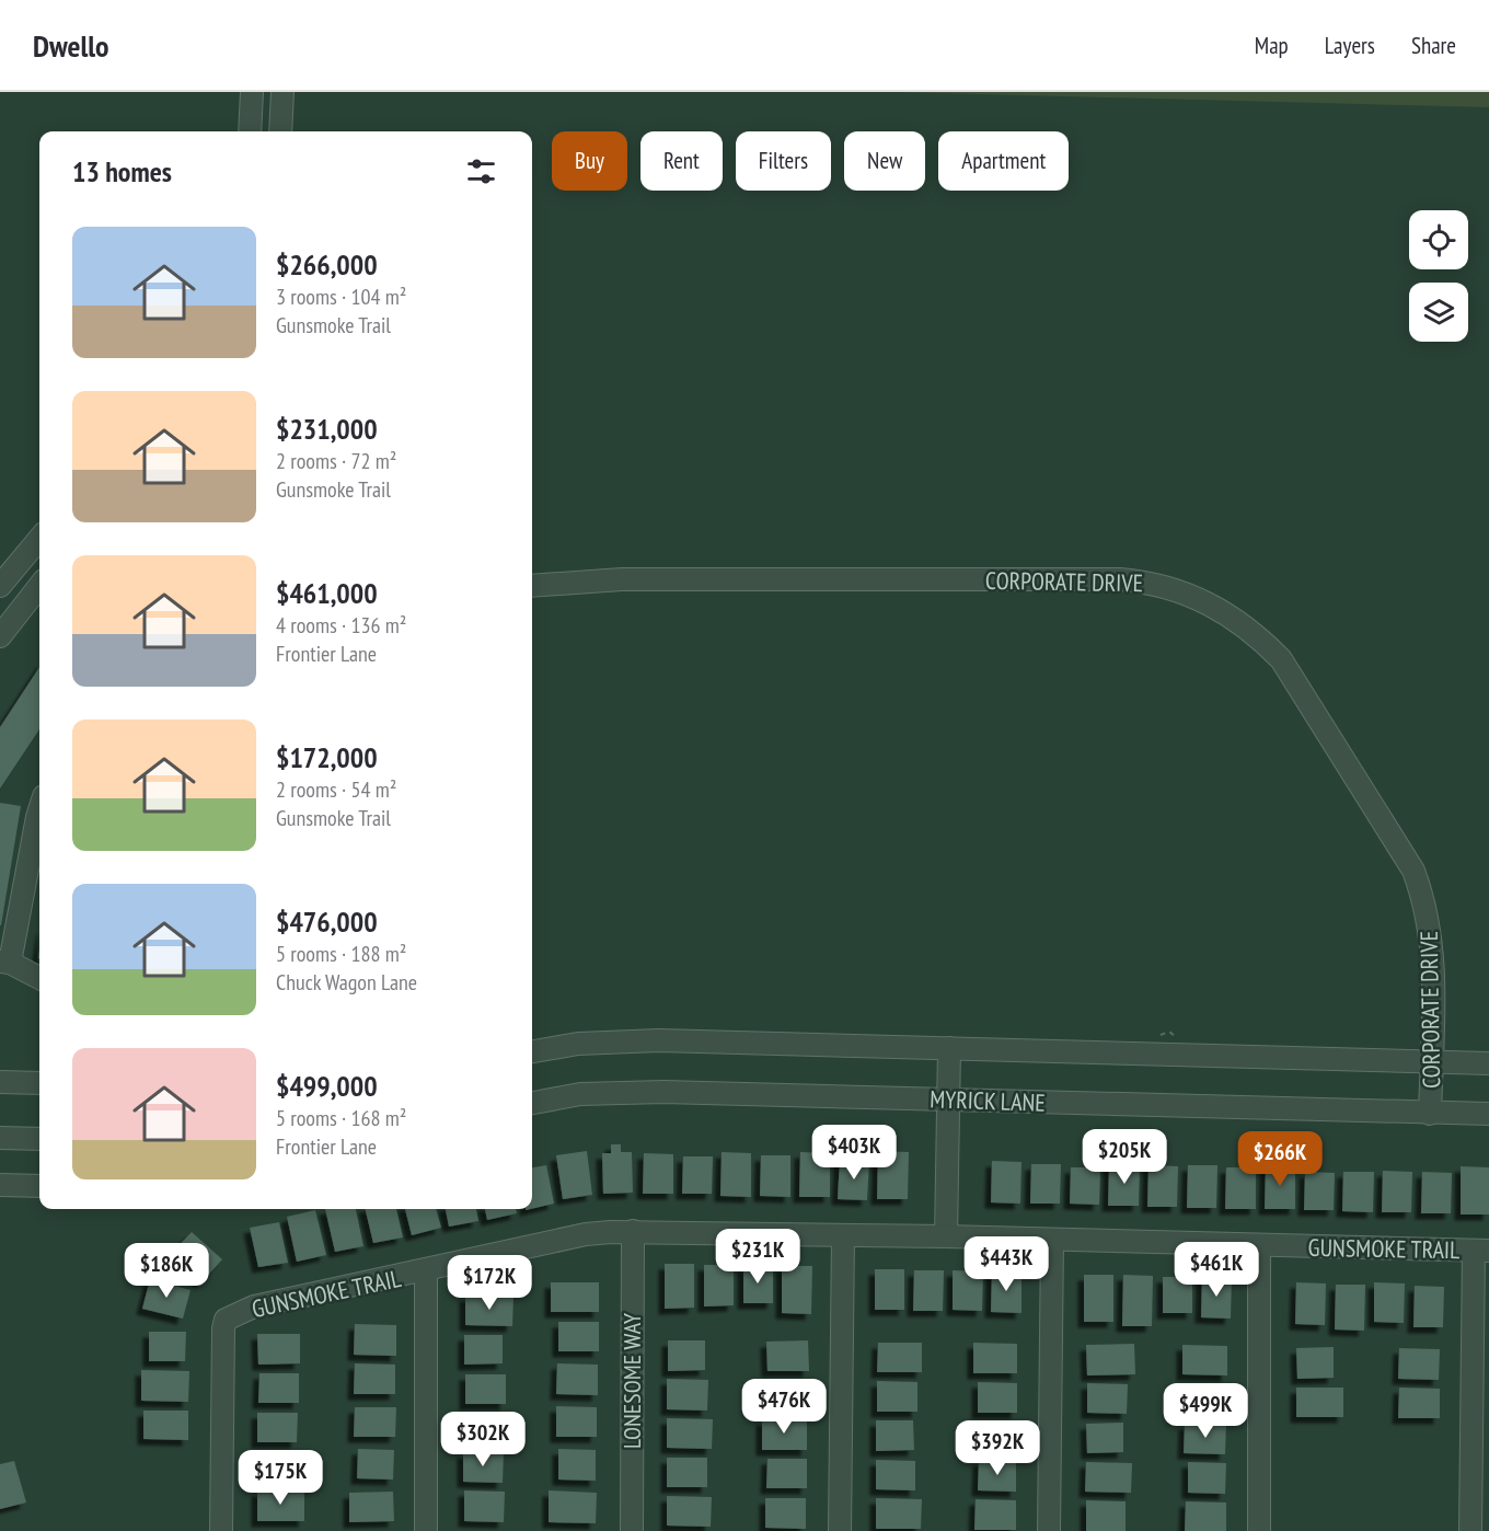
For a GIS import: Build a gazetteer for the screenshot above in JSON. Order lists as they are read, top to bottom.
{
  "streets": {
    "street": [
      "CORPORATE DRIVE",
      "MYRICK LANE",
      "GUNSMOKE TRAIL",
      "LONESOME WAY"
    ]
  },
  "crossings": [
    ["CORPORATE DRIVE", "MYRICK LANE"],
    ["GUNSMOKE TRAIL", "LONESOME WAY"]
  ],
  "page": {
    "header": "Dwello",
    "nav": ["Map", "Layers", "Share"],
    "chip": [
      "Buy",
      "Rent",
      "Filters",
      "New",
      "Apartment"
    ],
    "heading": "13 homes",
    "list": [
      {
        "name": "$266,000",
        "note": "3 rooms · 104 m² · Gunsmoke Trail"
      },
      {
        "name": "$231,000",
        "note": "2 rooms · 72 m² · Gunsmoke Trail"
      },
      {
        "name": "$461,000",
        "note": "4 rooms · 136 m² · Frontier Lane"
      },
      {
        "name": "$172,000",
        "note": "2 rooms · 54 m² · Gunsmoke Trail"
      },
      {
        "name": "$476,000",
        "note": "5 rooms · 188 m² · Chuck Wagon Lane"
      },
      {
        "name": "$499,000",
        "note": "5 rooms · 168 m² · Frontier Lane"
      }
    ],
    "price": [
      "$403K",
      "$205K",
      "$266K",
      "$231K",
      "$443K",
      "$461K",
      "$186K",
      "$172K",
      "$476K",
      "$499K",
      "$302K",
      "$392K",
      "$175K"
    ]
  }
}
